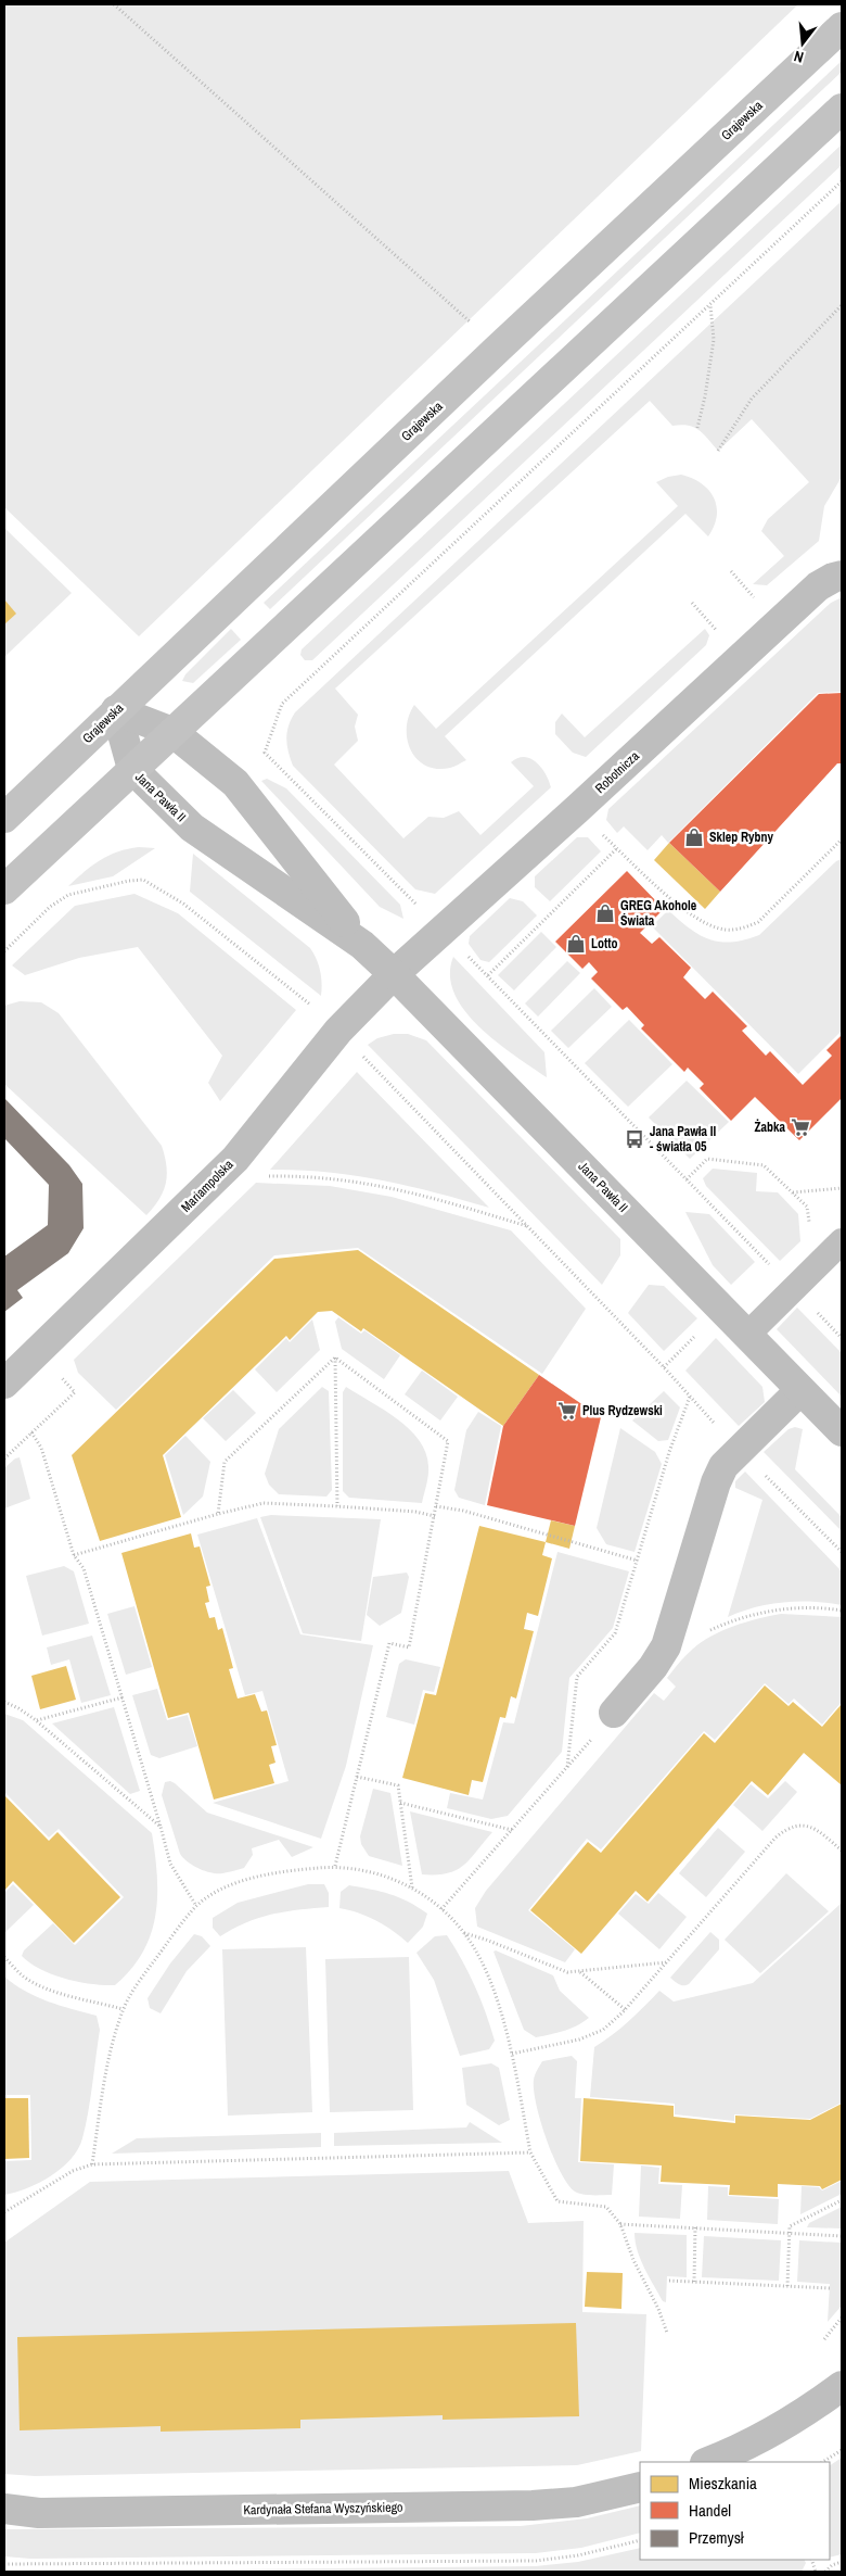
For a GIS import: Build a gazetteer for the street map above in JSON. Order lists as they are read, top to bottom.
{
  "streets": {
    "main road": ["Grajewska"],
    "street": [
      "Robotnicza",
      "Jana Pawła II",
      "Mariampolska",
      "Kardynała Stefana Wyszyńskiego"
    ]
  },
  "crossings": [
    ["Grajewska", "Jana Pawła II"],
    ["Robotnicza", "Jana Pawła II"],
    ["Robotnicza", "Mariampolska"],
    ["Jana Pawła II", "Mariampolska"]
  ],
  "places": {
    "shop": ["Sklep Rybny", "GREG Akohole Świata", "Lotto"],
    "supermarket": ["Żabka", "Plus Rydzewski"],
    "bus stop": ["Jana Pawła II - światła 05"]
  },
  "legend": ["Mieszkania", "Handel", "Przemysł"],
  "north": "bottom"
}
